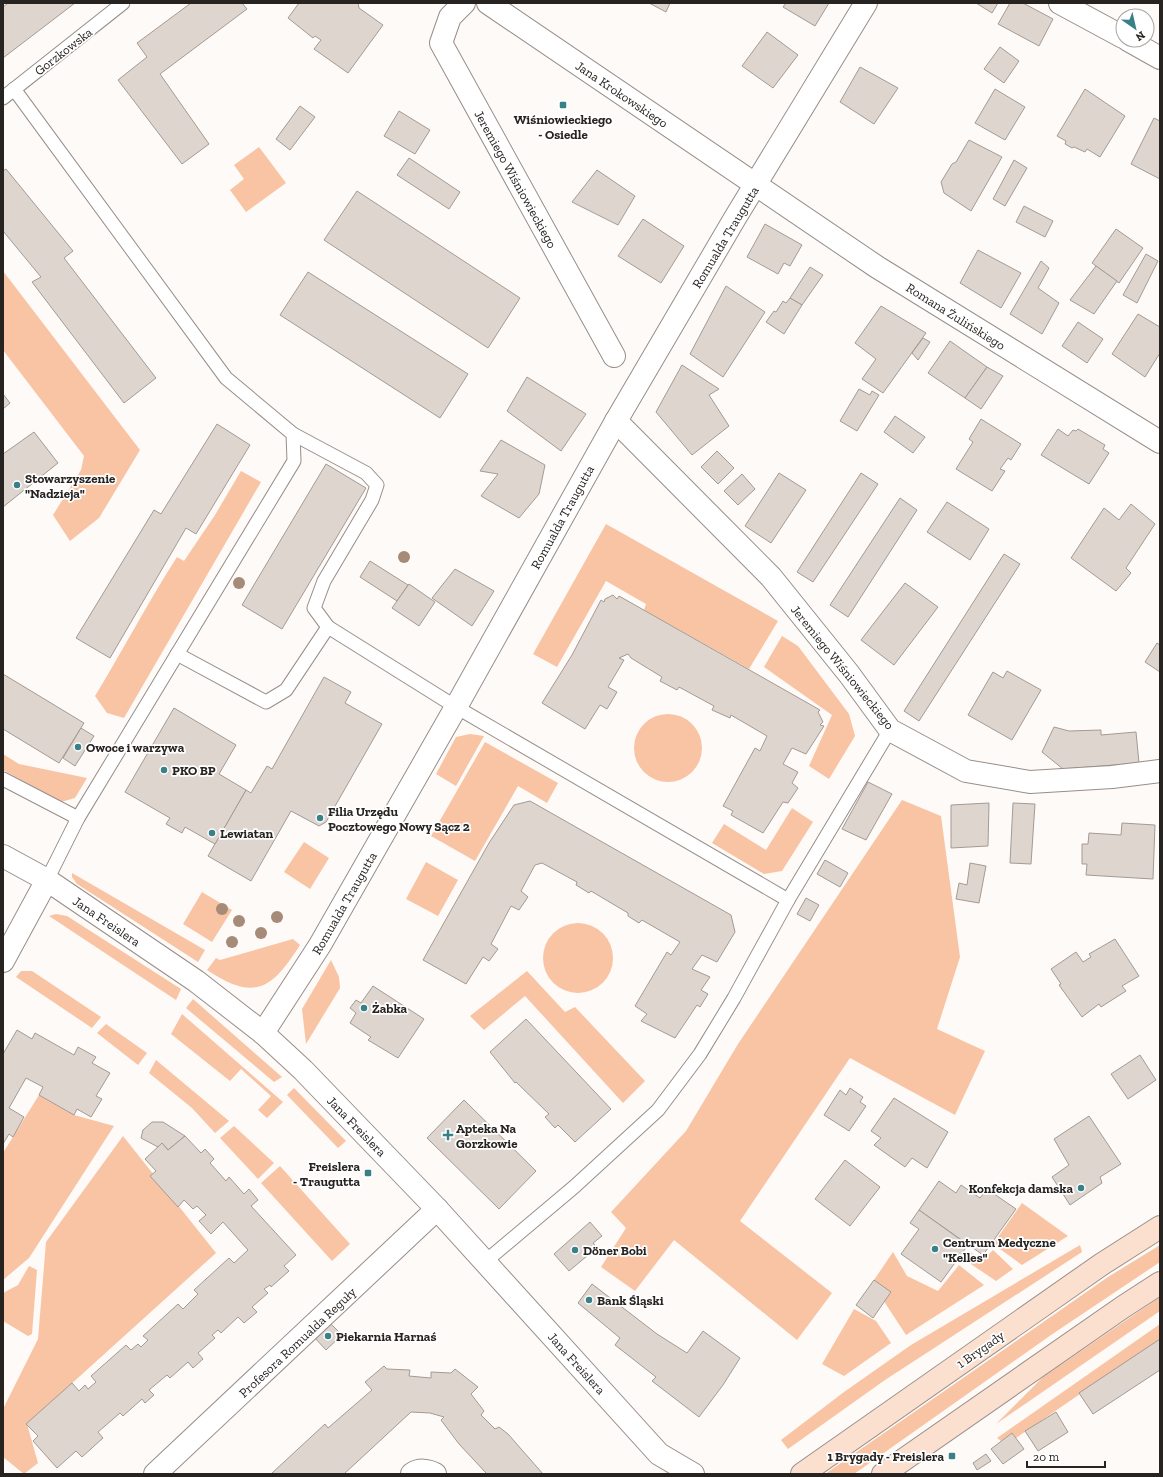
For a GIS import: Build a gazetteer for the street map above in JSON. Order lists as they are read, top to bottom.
{
  "streets": {
    "street": [
      "Jana Krokowskiego",
      "Jeremiego Wiśniowieckiego",
      "Romualda Traugutta",
      "Romana Żulińskiego",
      "Jana Freislera",
      "Profesora Romualda Reguły",
      "1 Brygady"
    ],
    "lane": ["Gorzkowska"]
  },
  "crossings": [
    ["Jana Krokowskiego", "Romualda Traugutta"],
    ["Jana Krokowskiego", "Romana Żulińskiego"],
    ["Jeremiego Wiśniowieckiego", "Romualda Traugutta"],
    ["Romualda Traugutta", "Romana Żulińskiego"],
    ["Romualda Traugutta", "Jana Freislera"],
    ["Jana Freislera", "Profesora Romualda Reguły"]
  ],
  "places": {
    "transit": ["Wiśniowieckiego - Osiedle", "Freislera - Traugutta", "1 Brygady - Freislera"],
    "other": [
      "Stowarzyszenie \"Nadzieja\"",
      "Owoce i warzywa",
      "PKO BP",
      "Filia Urzędu Pocztowego Nowy Sącz 2",
      "Lewiatan",
      "Żabka",
      "Konfekcja damska",
      "Centrum Medyczne \"Kelles\"",
      "Döner Bobi",
      "Bank Śląski",
      "Piekarnia Harnaś"
    ],
    "health": ["Apteka Na Gorzkowie"]
  },
  "scale_bar": "20 m",
  "north": "bottom right"
}
